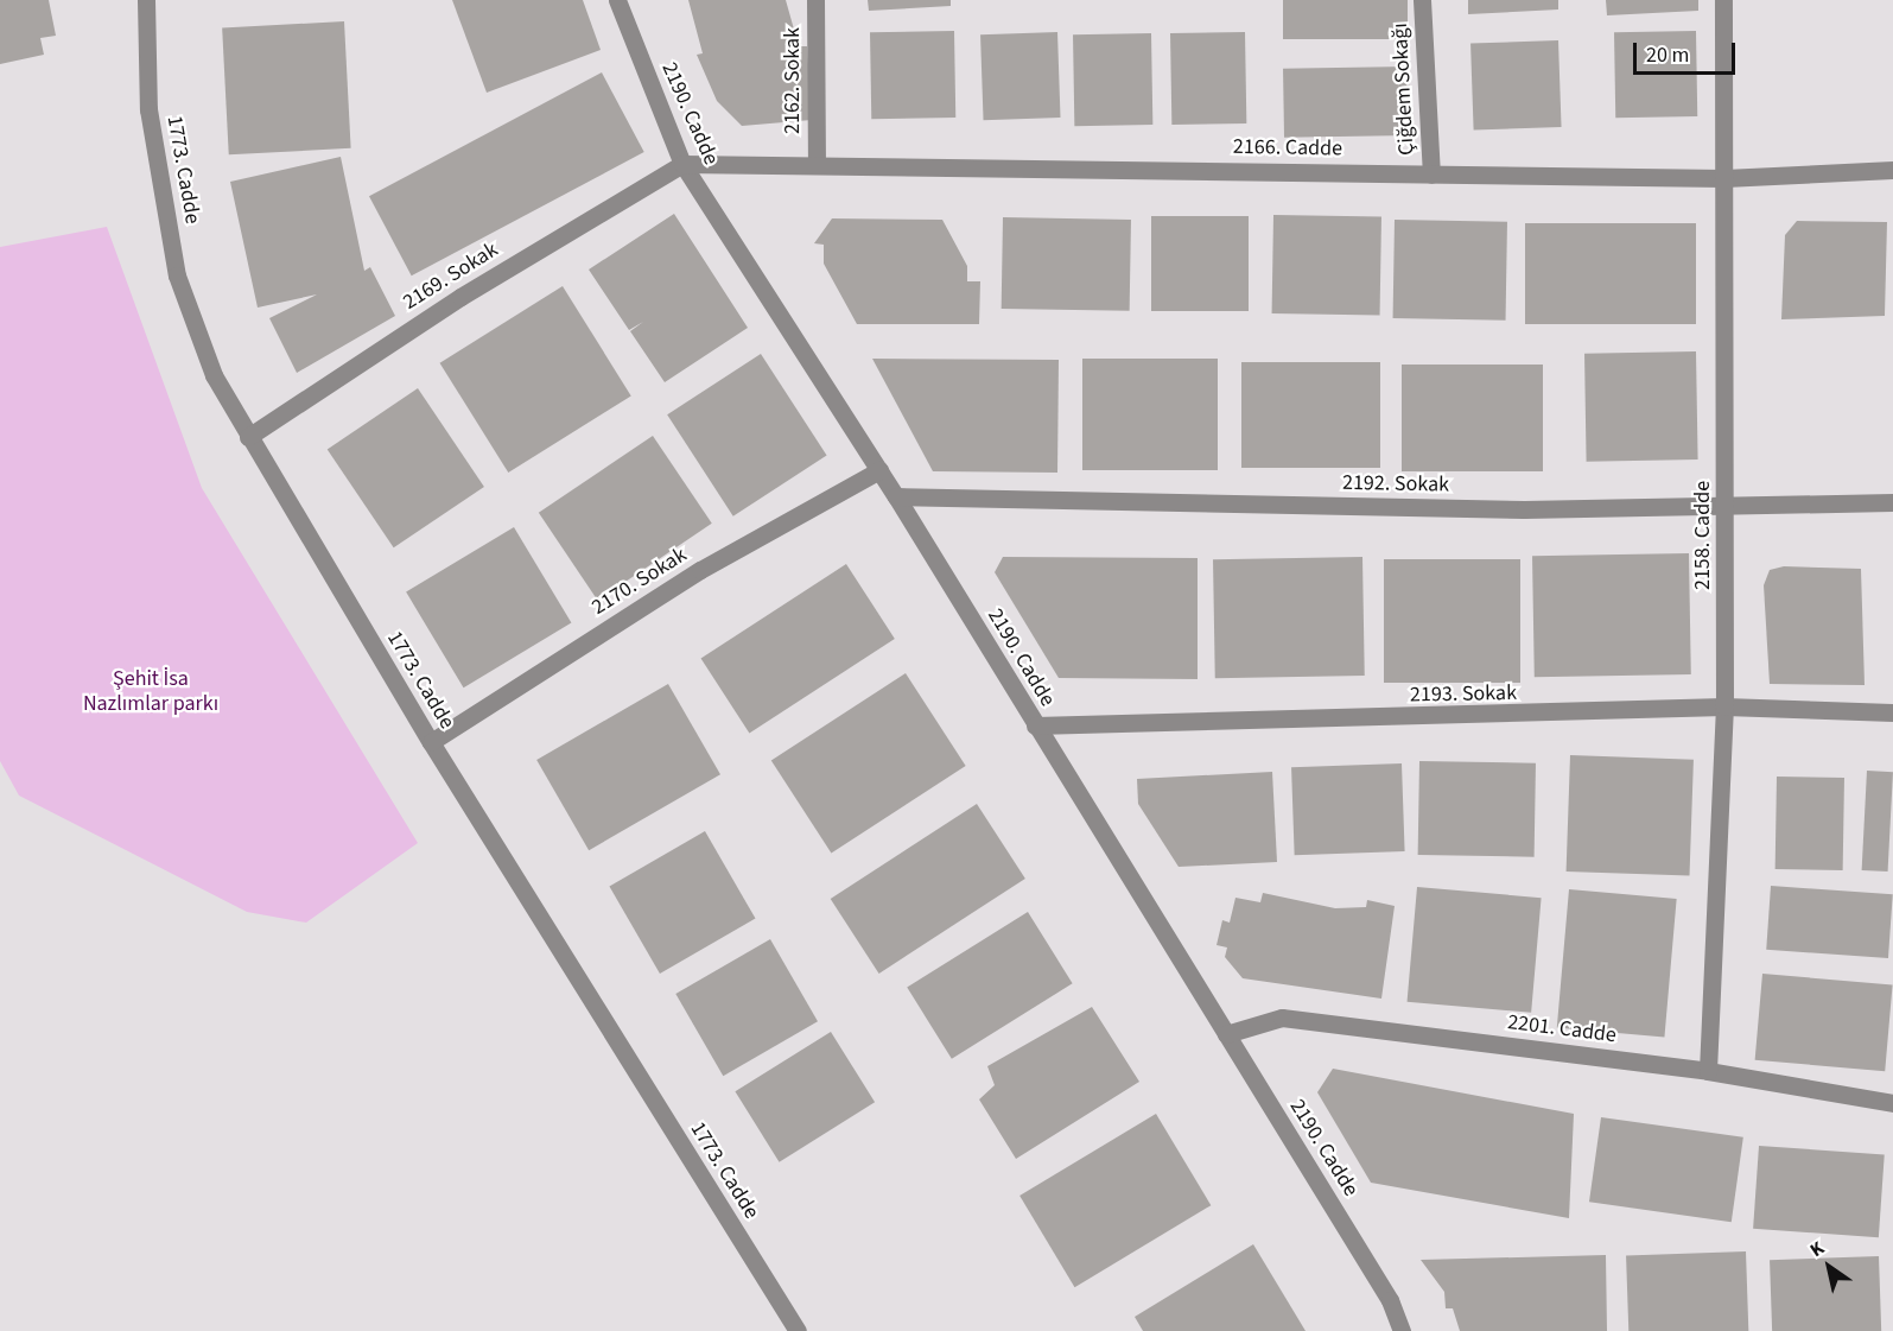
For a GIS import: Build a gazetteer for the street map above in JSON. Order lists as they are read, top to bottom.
{
  "streets": {
    "street": [
      "2162. Sokak",
      "Çiğdem Sokağı",
      "2190. Cadde",
      "2166. Cadde",
      "1773. Cadde",
      "2169. Sokak",
      "2192. Sokak",
      "2158. Cadde",
      "2170. Sokak",
      "2193. Sokak",
      "2201. Cadde"
    ]
  },
  "crossings": [
    ["2162. Sokak", "2166. Cadde"],
    ["Çiğdem Sokağı", "2166. Cadde"],
    ["2190. Cadde", "2166. Cadde"],
    ["2190. Cadde", "2169. Sokak"],
    ["2190. Cadde", "2192. Sokak"],
    ["2190. Cadde", "2170. Sokak"],
    ["2190. Cadde", "2193. Sokak"],
    ["2190. Cadde", "2201. Cadde"],
    ["2166. Cadde", "2169. Sokak"],
    ["2166. Cadde", "2158. Cadde"],
    ["1773. Cadde", "2169. Sokak"],
    ["1773. Cadde", "2170. Sokak"],
    ["2192. Sokak", "2158. Cadde"],
    ["2158. Cadde", "2193. Sokak"],
    ["2158. Cadde", "2201. Cadde"]
  ],
  "parks": ["Şehit İsa Nazlımlar parkı"],
  "scale_bar": "20 m",
  "north": "top left"
}
